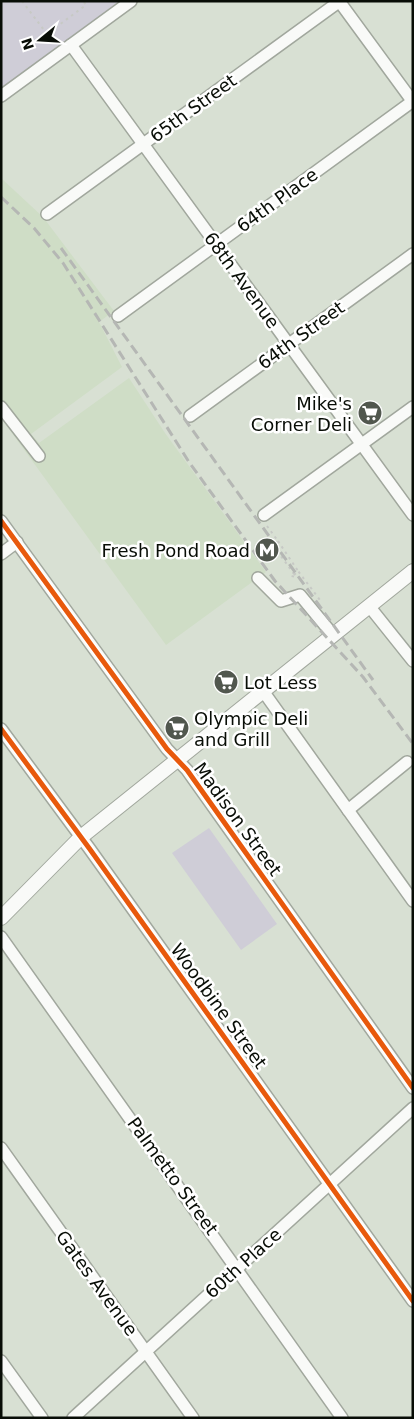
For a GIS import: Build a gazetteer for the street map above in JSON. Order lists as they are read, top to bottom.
{
  "streets": {
    "street": [
      "65th Street",
      "64th Place",
      "68th Avenue",
      "64th Street",
      "Madison Street",
      "Woodbine Street",
      "Palmetto Street",
      "60th Place",
      "Gates Avenue"
    ]
  },
  "crossings": [
    ["65th Street", "68th Avenue"],
    ["64th Place", "68th Avenue"],
    ["68th Avenue", "64th Street"],
    ["Woodbine Street", "60th Place"],
    ["Palmetto Street", "60th Place"],
    ["60th Place", "Gates Avenue"]
  ],
  "places": {
    "supermarket": ["Mike's Corner Deli", "Lot Less", "Olympic Deli and Grill"],
    "metro station": ["Fresh Pond Road"]
  },
  "north": "left"
}
